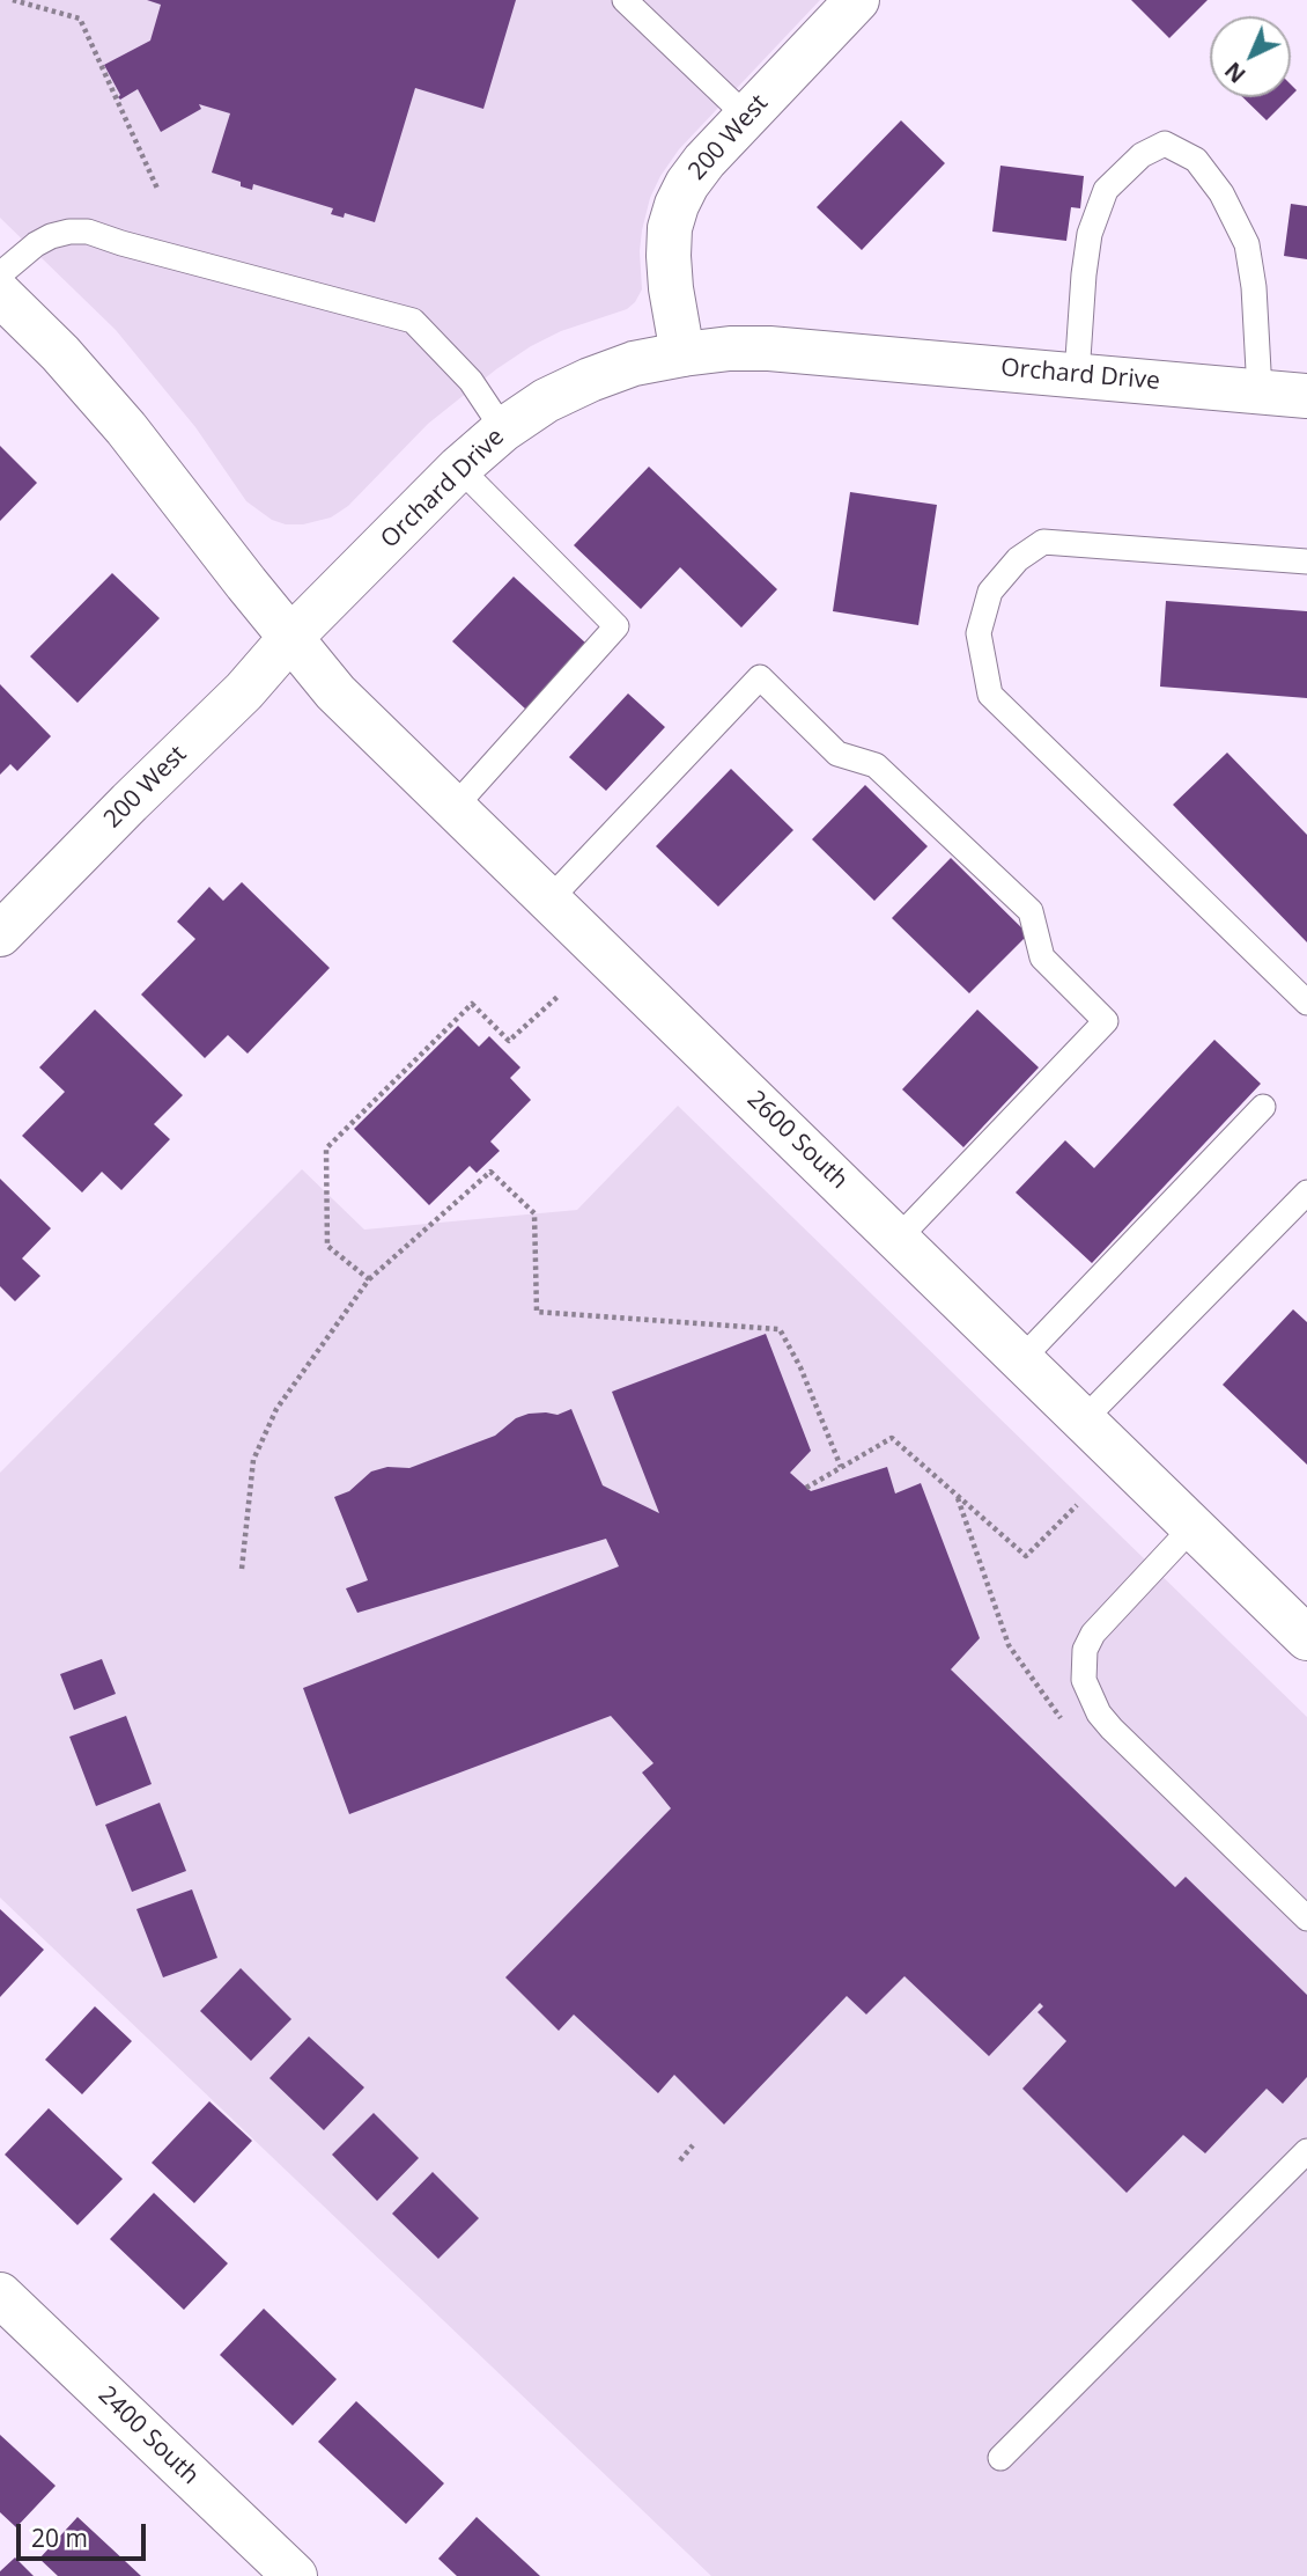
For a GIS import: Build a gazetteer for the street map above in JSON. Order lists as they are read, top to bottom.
{
  "streets": {
    "main road": [
      "200 West",
      "Orchard Drive",
      "2600 South",
      "2400 South"
    ]
  },
  "crossings": [
    ["200 West", "Orchard Drive"],
    ["200 West", "2600 South"],
    ["Orchard Drive", "2600 South"]
  ],
  "scale_bar": "20 m",
  "north": "bottom left"
}
